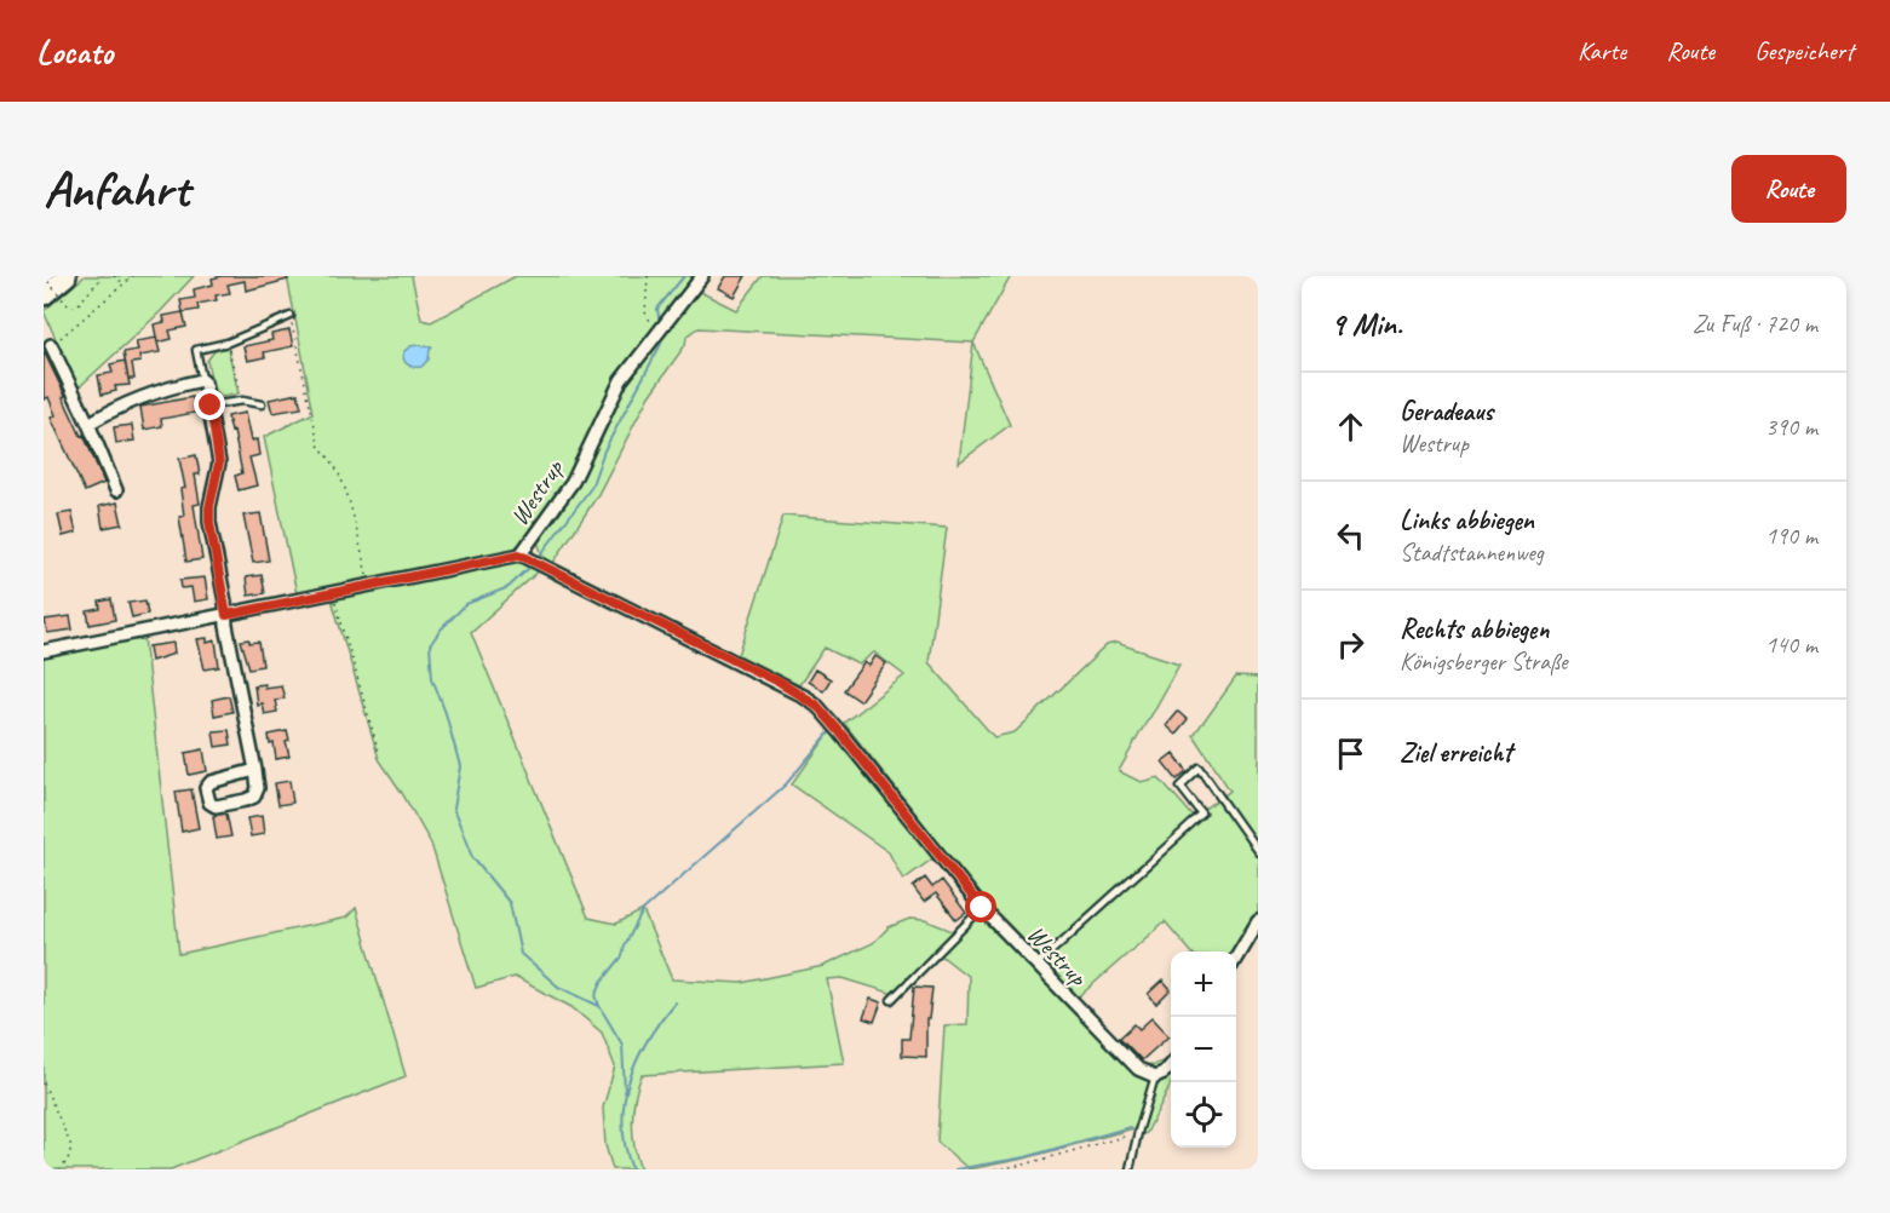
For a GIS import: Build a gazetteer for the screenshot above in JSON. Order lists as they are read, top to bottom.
{
  "streets": {
    "street": ["Westrup"]
  },
  "page": {
    "header": "Locato",
    "nav": ["Karte", "Route", "Gespeichert"],
    "buttons": "Route",
    "title": "Anfahrt",
    "heading": ["9 Min.", "Zu Fuß · 720 m"],
    "list": [
      ["Geradeaus", "Westrup", "390 m"],
      ["Links abbiegen", "Stadtstannenweg", "190 m"],
      ["Rechts abbiegen", "Königsberger Straße", "140 m"],
      "Ziel erreicht"
    ],
    "map_buttons": ["+", "−"]
  }
}
